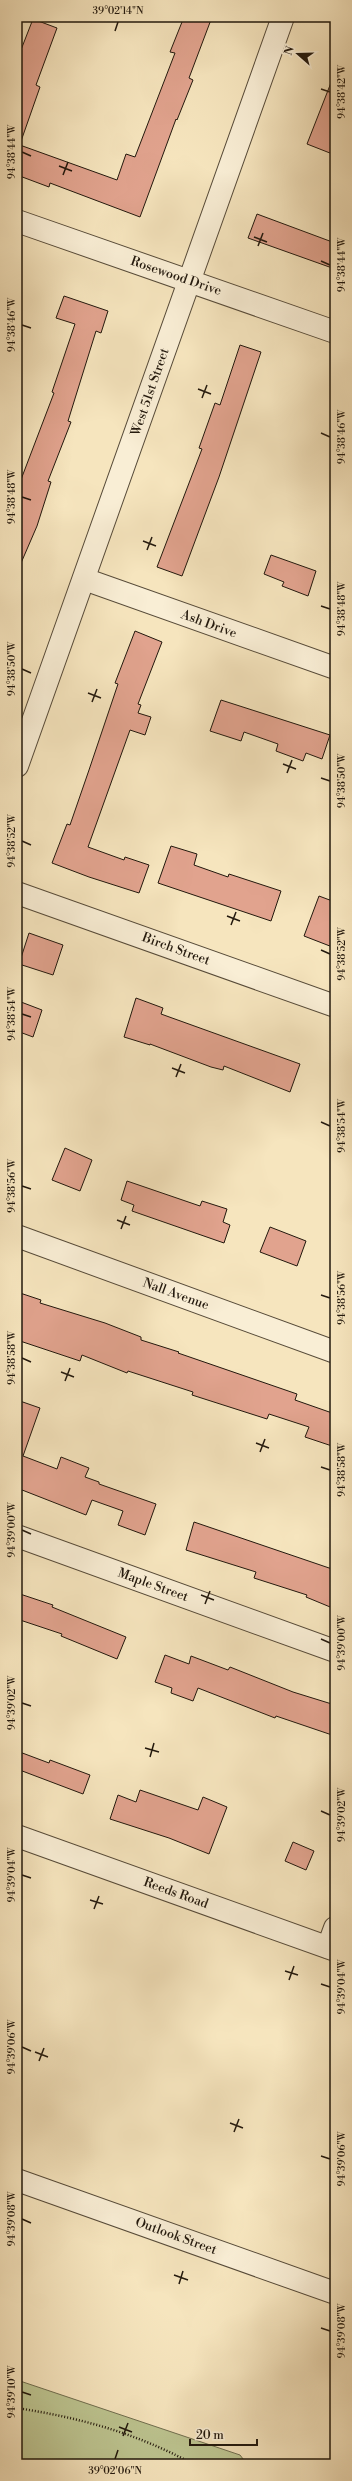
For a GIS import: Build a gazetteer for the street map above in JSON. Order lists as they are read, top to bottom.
{
  "streets": {
    "street": [
      "Rosewood Drive",
      "West 51st Street",
      "Ash Drive",
      "Birch Street",
      "Nall Avenue",
      "Maple Street",
      "Reeds Road",
      "Outlook Street"
    ]
  },
  "crossings": [
    ["Rosewood Drive", "West 51st Street"],
    ["West 51st Street", "Ash Drive"]
  ],
  "scale_bar": "20 m",
  "north": "left",
  "coordinates": [
    "39°02'14\"N",
    "94°38'42\"W",
    "94°38'44\"W",
    "94°38'46\"W",
    "94°38'48\"W",
    "94°38'50\"W",
    "94°38'52\"W",
    "94°38'54\"W",
    "94°38'56\"W",
    "94°38'58\"W",
    "94°39'00\"W",
    "94°39'02\"W",
    "94°39'04\"W",
    "94°39'06\"W",
    "94°39'08\"W",
    "94°39'10\"W",
    "39°02'06\"N"
  ]
}
